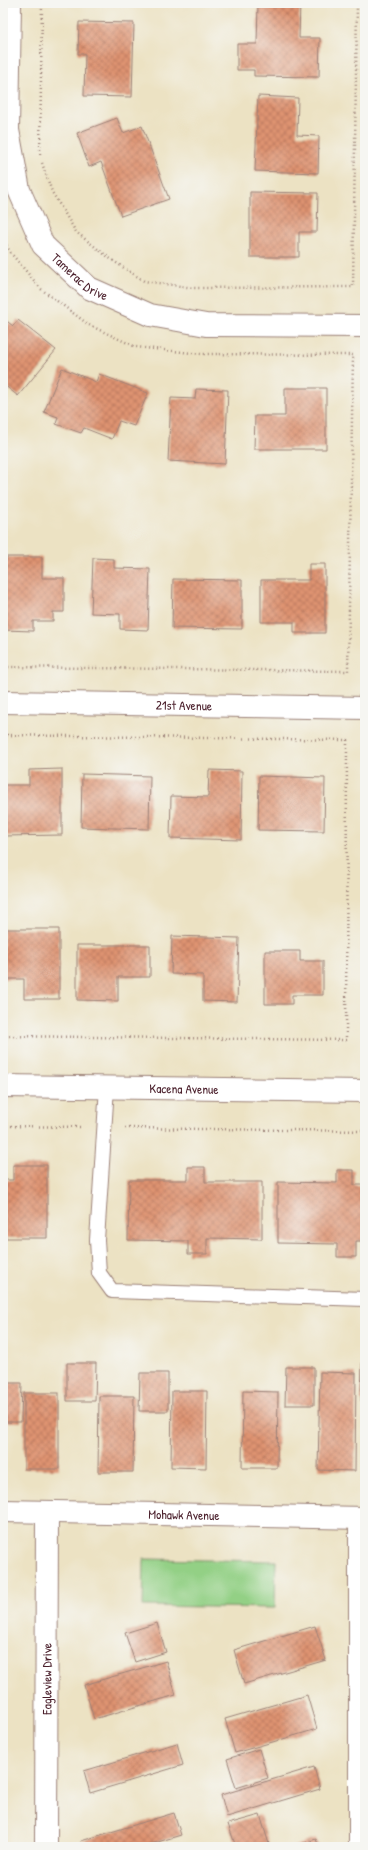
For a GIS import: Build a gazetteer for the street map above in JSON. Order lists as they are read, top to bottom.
{
  "streets": {
    "street": [
      "Tamerac Drive",
      "21st Avenue",
      "Kacena Avenue",
      "Mohawk Avenue",
      "Eagleview Drive"
    ]
  },
  "crossings": [
    ["Mohawk Avenue", "Eagleview Drive"]
  ]
}
